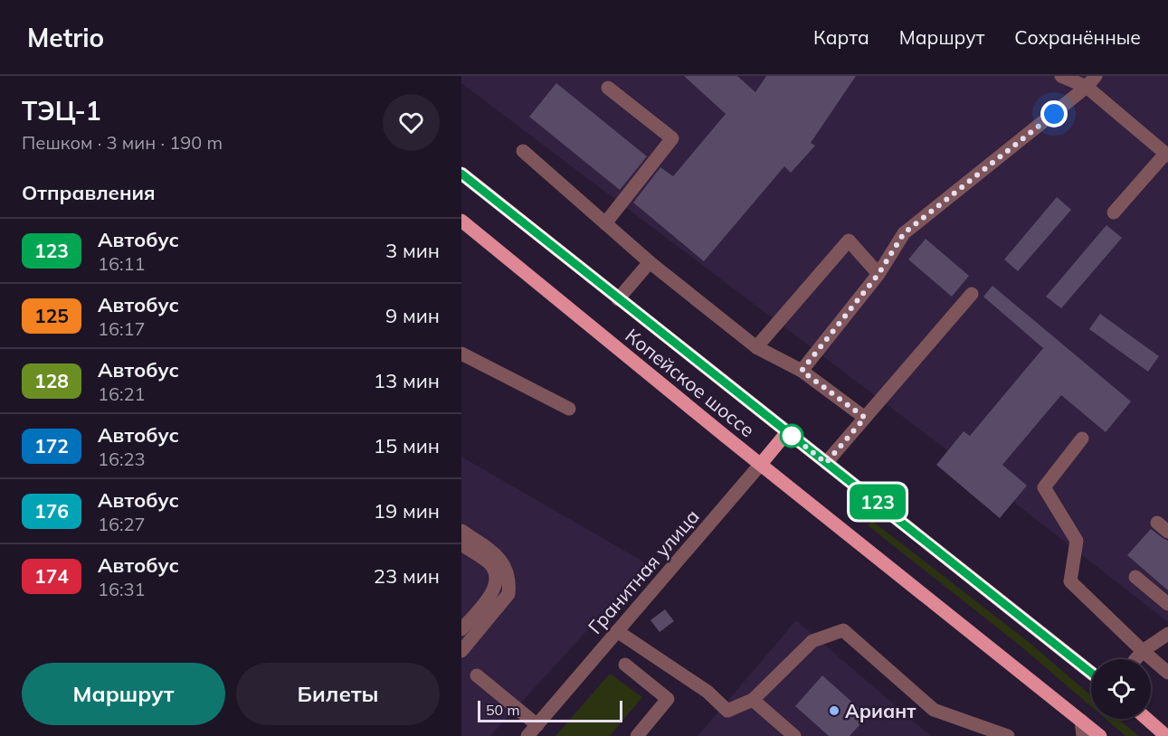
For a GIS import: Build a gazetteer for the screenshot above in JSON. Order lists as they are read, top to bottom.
{
  "streets": {
    "main road": ["Копейское шоссе", "Гранитная улица"]
  },
  "crossings": [
    ["Копейское шоссе", "Гранитная улица"]
  ],
  "places": ["Ариант"],
  "lines": ["bus line 123"],
  "scale_bar": "50 m",
  "page": {
    "header": "Metrio",
    "nav": ["Карта", "Маршрут", "Сохранённые"],
    "heading": [
      ["ТЭЦ-1", "Пешком · 3 мин · 190 m"],
      "Отправления"
    ],
    "on_map": "123",
    "list": [
      {
        "mark": "123",
        "name": "Автобус",
        "note": "16:11",
        "value": "3 мин"
      },
      {
        "mark": "125",
        "name": "Автобус",
        "note": "16:17",
        "value": "9 мин"
      },
      {
        "mark": "128",
        "name": "Автобус",
        "note": "16:21",
        "value": "13 мин"
      },
      {
        "mark": "172",
        "name": "Автобус",
        "note": "16:23",
        "value": "15 мин"
      },
      {
        "mark": "176",
        "name": "Автобус",
        "note": "16:27",
        "value": "19 мин"
      },
      {
        "mark": "174",
        "name": "Автобус",
        "note": "16:31",
        "value": "23 мин"
      }
    ],
    "buttons": ["Маршрут", "Билеты"],
    "scale": "50 m"
  }
}
